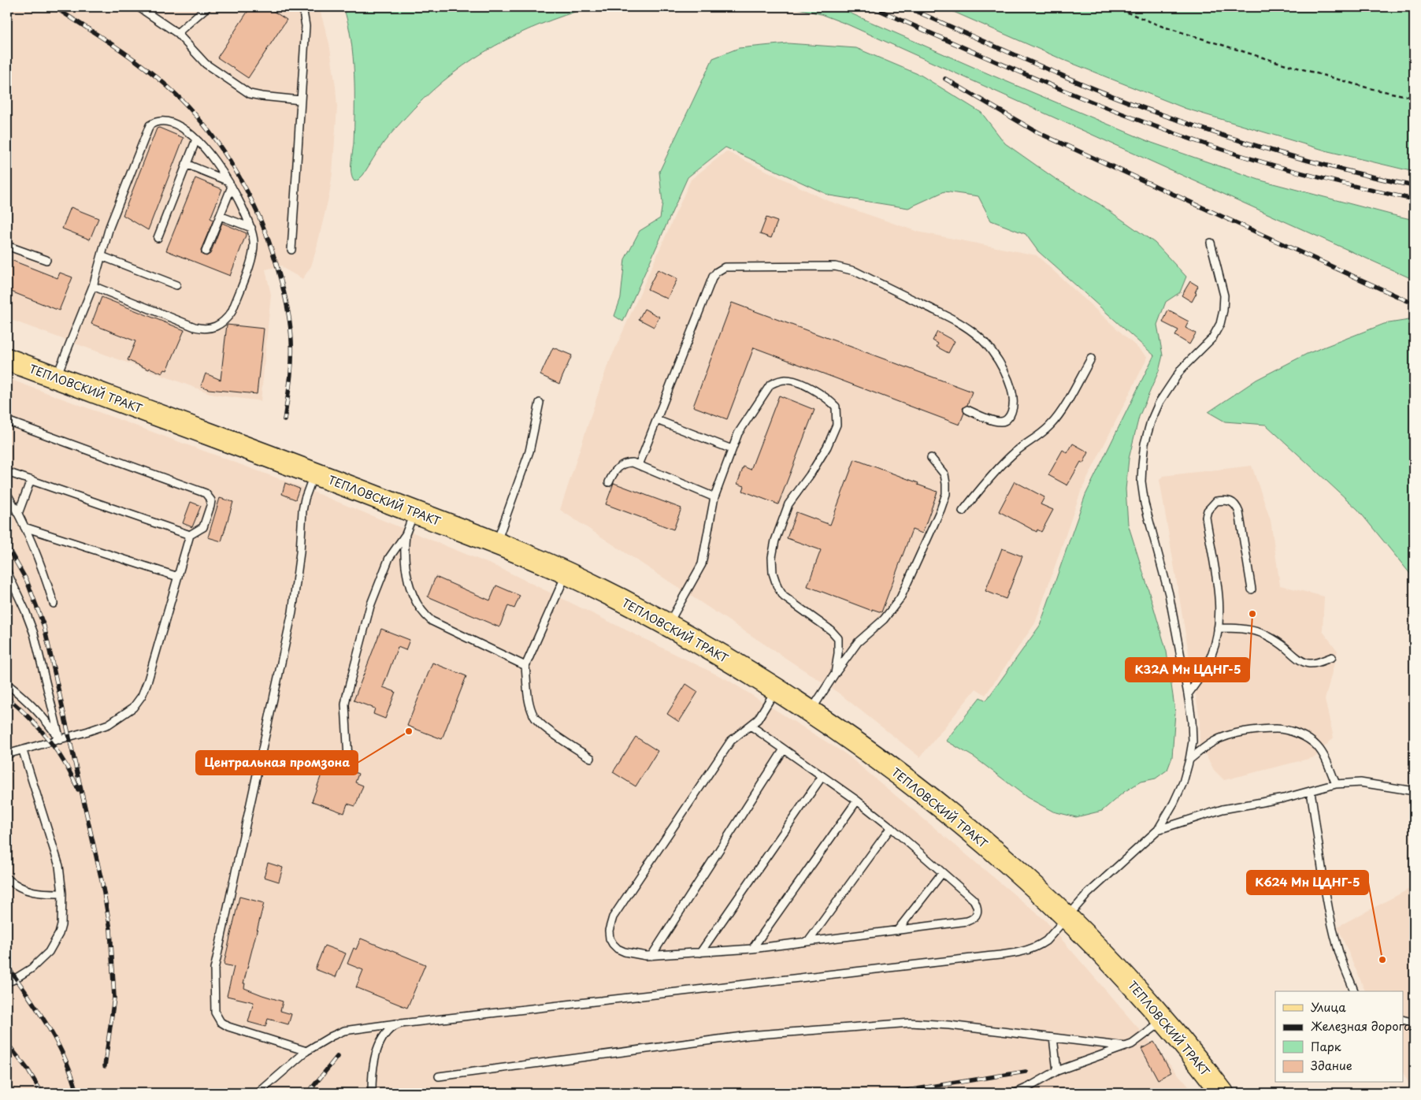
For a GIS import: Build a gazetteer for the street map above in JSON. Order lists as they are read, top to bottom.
{
  "streets": {
    "main road": ["ТЕПЛОВСКИЙ ТРАКТ"]
  },
  "places": ["К32А Мн ЦДНГ-5", "Центральная промзона", "К624 Мн ЦДНГ-5"],
  "legend": [
    "Улица",
    "Железная дорога",
    "Парк",
    "Здание"
  ]
}
